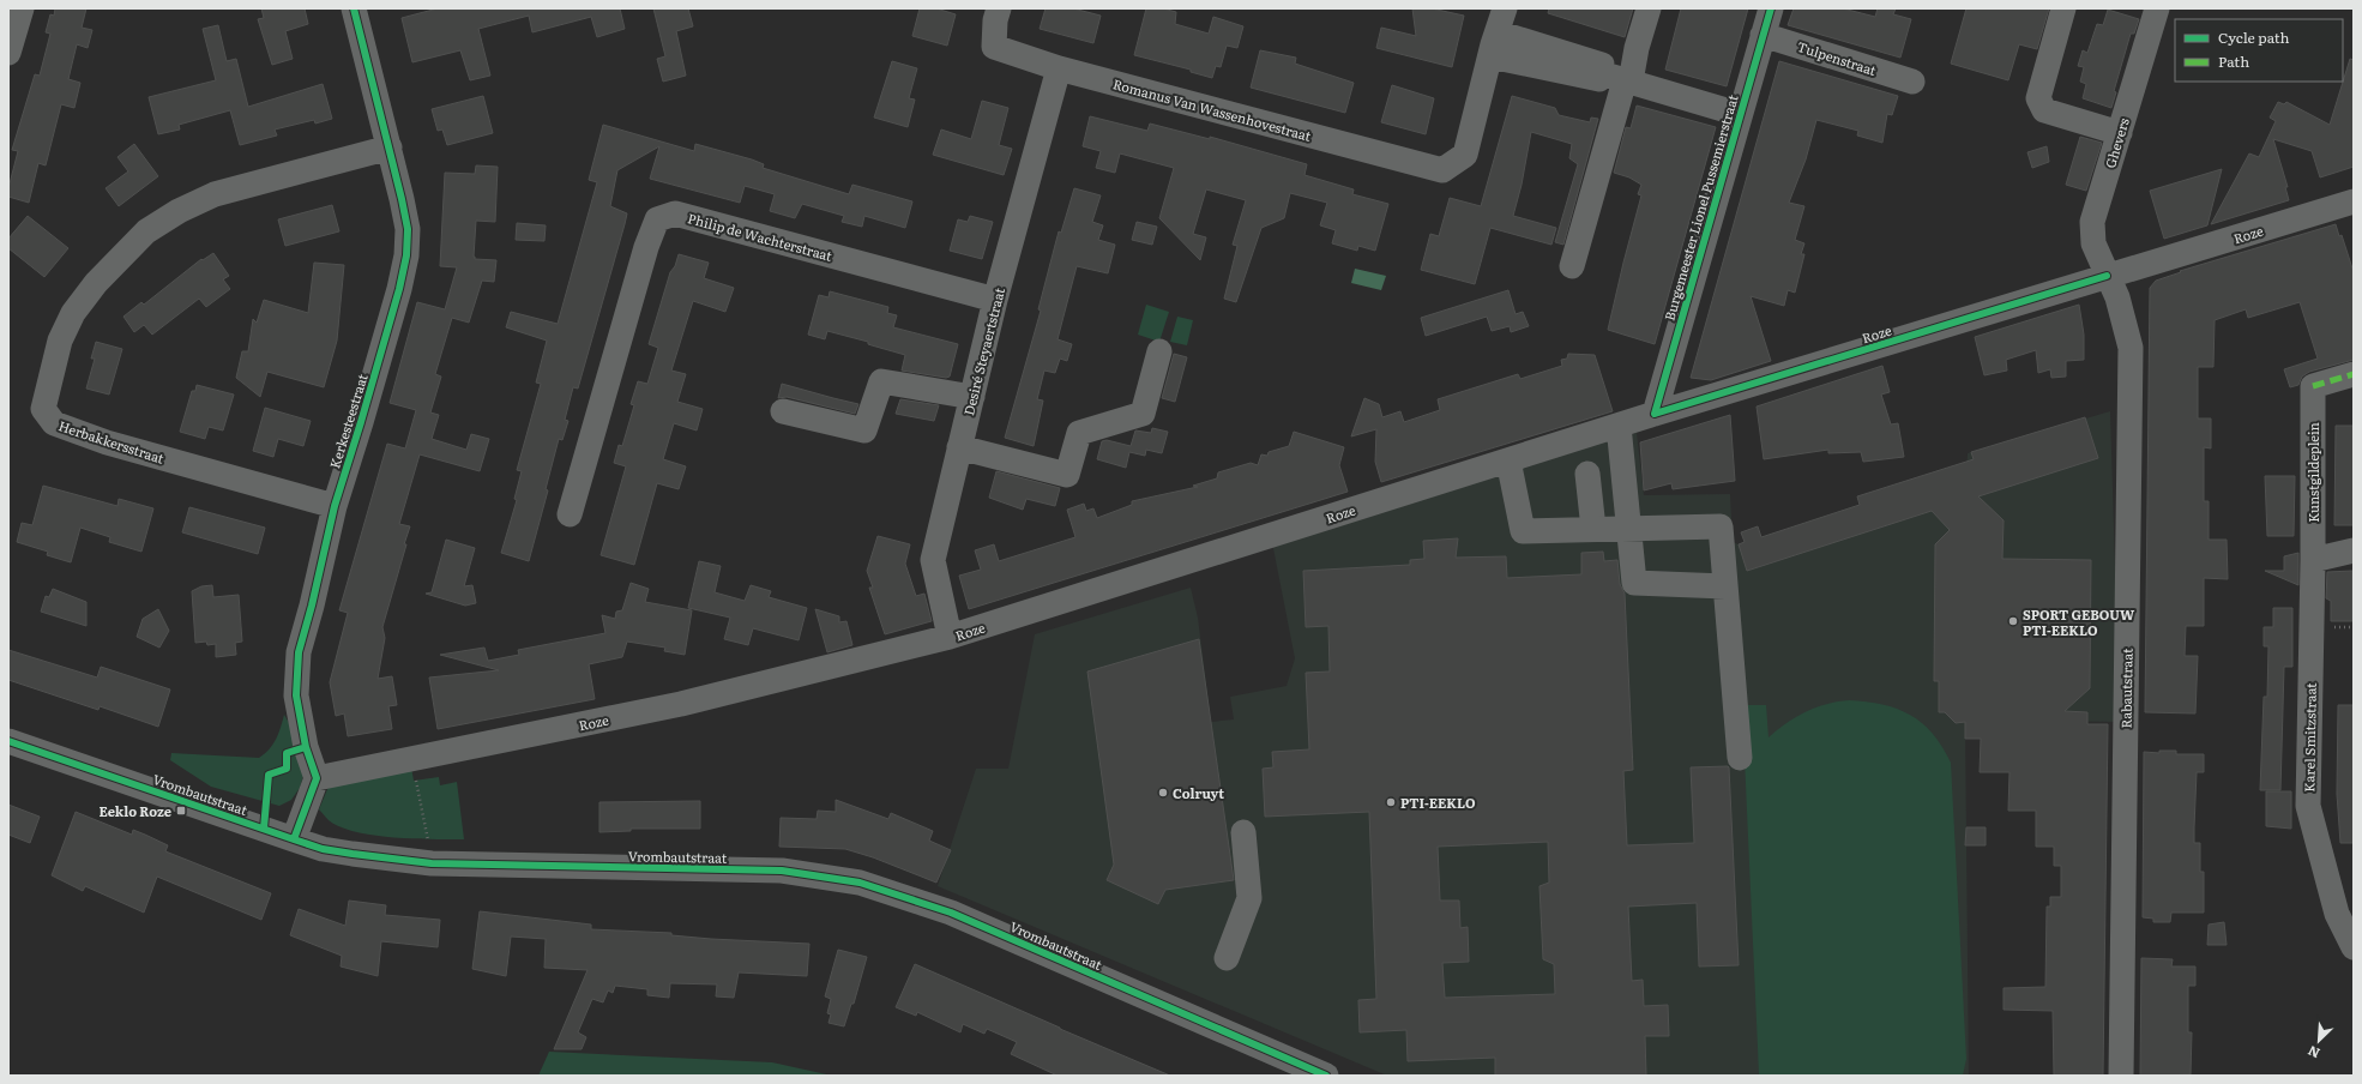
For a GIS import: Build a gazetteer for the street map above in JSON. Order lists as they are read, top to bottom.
{
  "streets": {
    "street": [
      "Tulpenstraat",
      "Romanus Van Wassenhovestraat",
      "Ghevers",
      "Burgemeester Lionel Pussemierstraat",
      "Roze",
      "Philip de Wachterstraat",
      "Desiré Steyaertstraat",
      "Kerkesteestraat",
      "Herbakkersstraat",
      "Kunstgildeplein",
      "Rabautstraat",
      "Karel Smitzstraat",
      "Vrombautstraat"
    ]
  },
  "crossings": [
    ["Tulpenstraat", "Burgemeester Lionel Pussemierstraat"],
    ["Romanus Van Wassenhovestraat", "Desiré Steyaertstraat"],
    ["Ghevers", "Roze"],
    ["Ghevers", "Rabautstraat"],
    ["Burgemeester Lionel Pussemierstraat", "Roze"],
    ["Roze", "Desiré Steyaertstraat"],
    ["Roze", "Kerkesteestraat"],
    ["Roze", "Rabautstraat"],
    ["Philip de Wachterstraat", "Desiré Steyaertstraat"],
    ["Kerkesteestraat", "Herbakkersstraat"],
    ["Kunstgildeplein", "Karel Smitzstraat"]
  ],
  "places": {
    "other": ["SPORT GEBOUW PTI-EEKLO", "Colruyt", "PTI-EEKLO"],
    "transit": ["Eeklo Roze"]
  },
  "legend": ["Cycle path", "Path"],
  "north": "bottom left"
}
